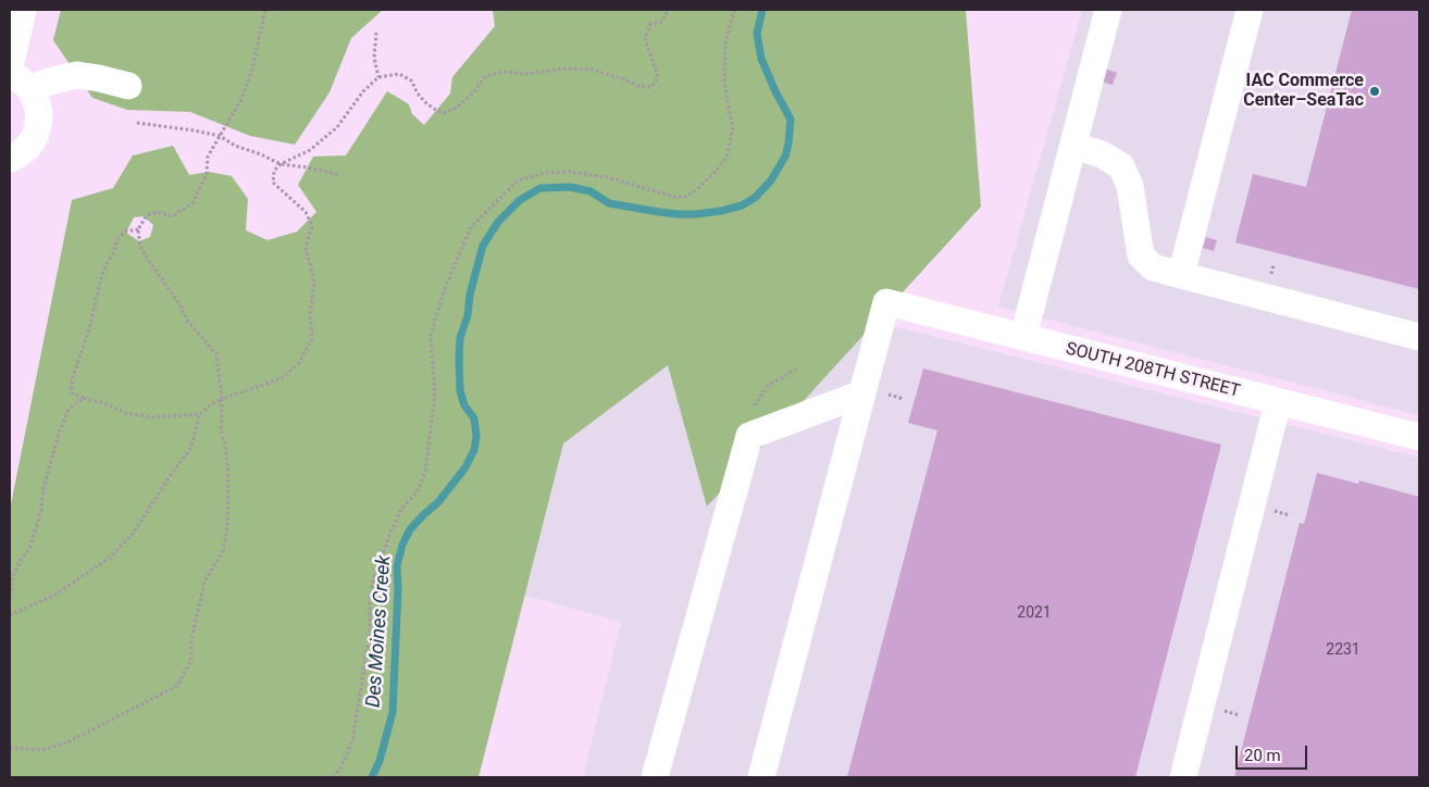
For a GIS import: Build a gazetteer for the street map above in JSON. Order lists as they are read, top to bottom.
{
  "streets": {
    "street": ["SOUTH 208TH STREET"]
  },
  "water": ["Des Moines Creek"],
  "places": ["IAC Commerce Center–SeaTac"],
  "house_numbers": ["2021", "2231"],
  "scale_bar": "20 m"
}
